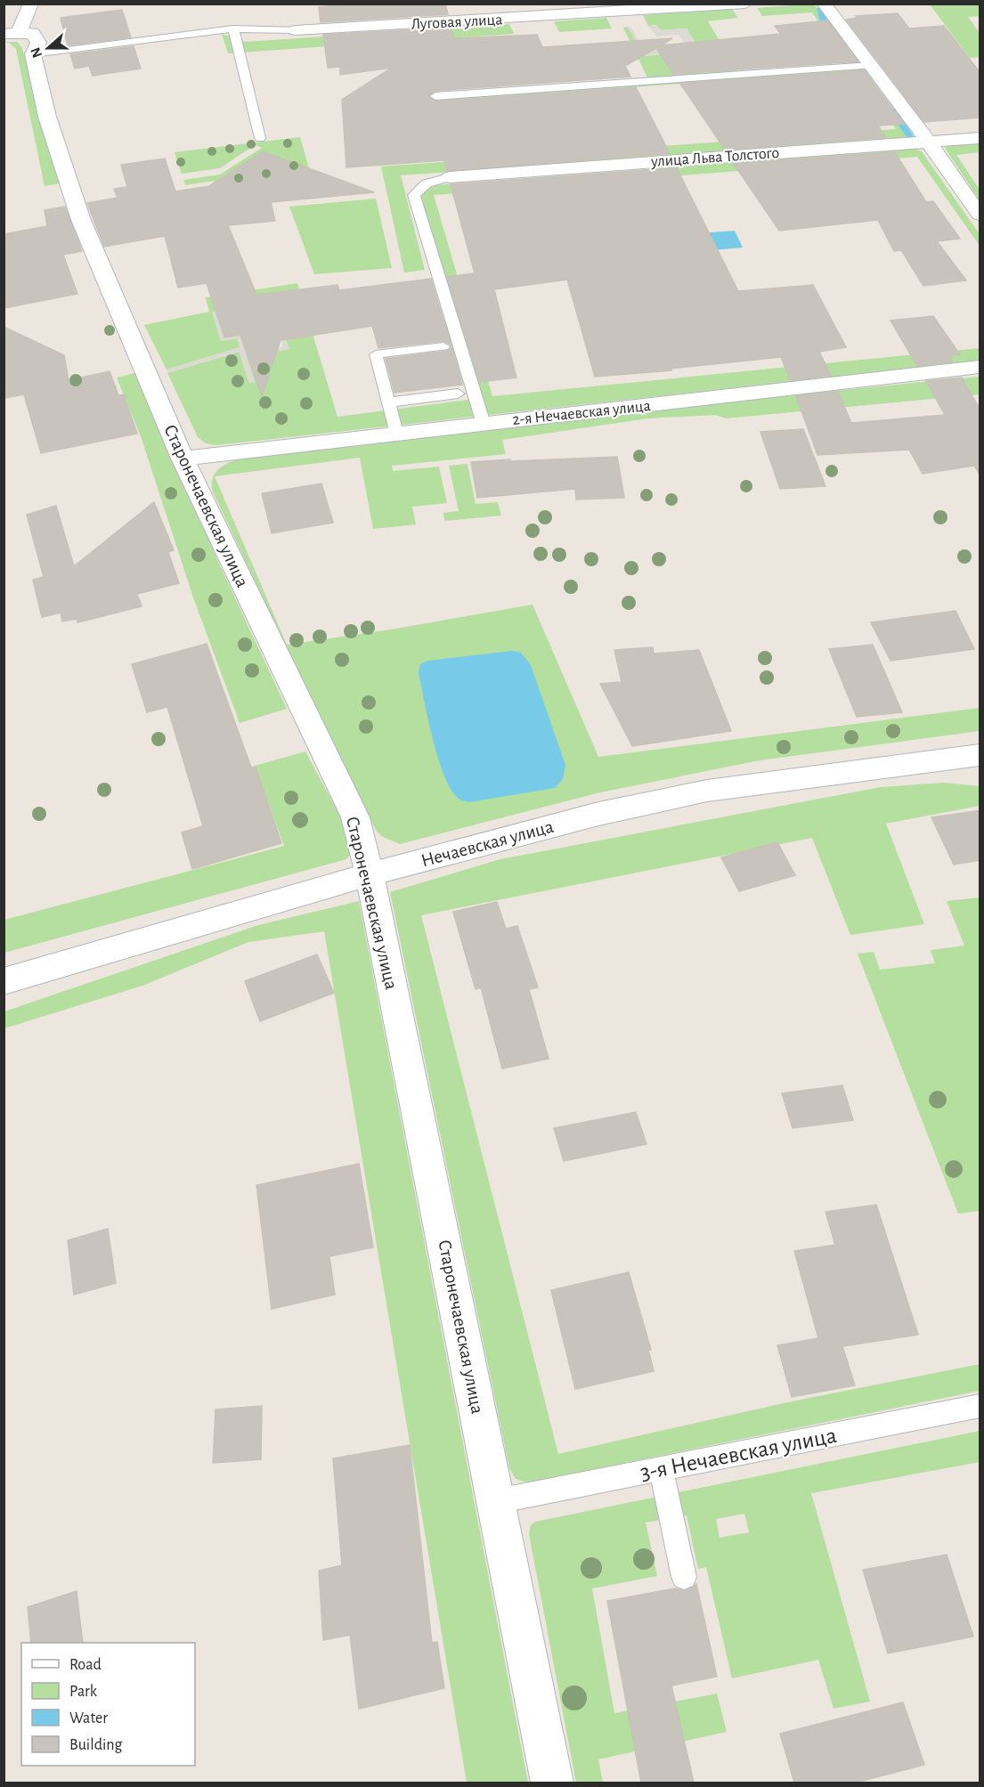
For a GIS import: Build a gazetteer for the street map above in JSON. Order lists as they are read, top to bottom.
{
  "streets": {
    "street": [
      "Луговая улица",
      "улица Льва Толстого",
      "2-я Нечаевская улица",
      "Старонечаевская улица",
      "Нечаевская улица"
    ],
    "lane": ["3-я Нечаевская улица"]
  },
  "crossings": [
    ["2-я Нечаевская улица", "Старонечаевская улица"],
    ["Старонечаевская улица", "Нечаевская улица"],
    ["Старонечаевская улица", "3-я Нечаевская улица"]
  ],
  "legend": [
    "Road",
    "Park",
    "Water",
    "Building"
  ],
  "north": "left"
}
